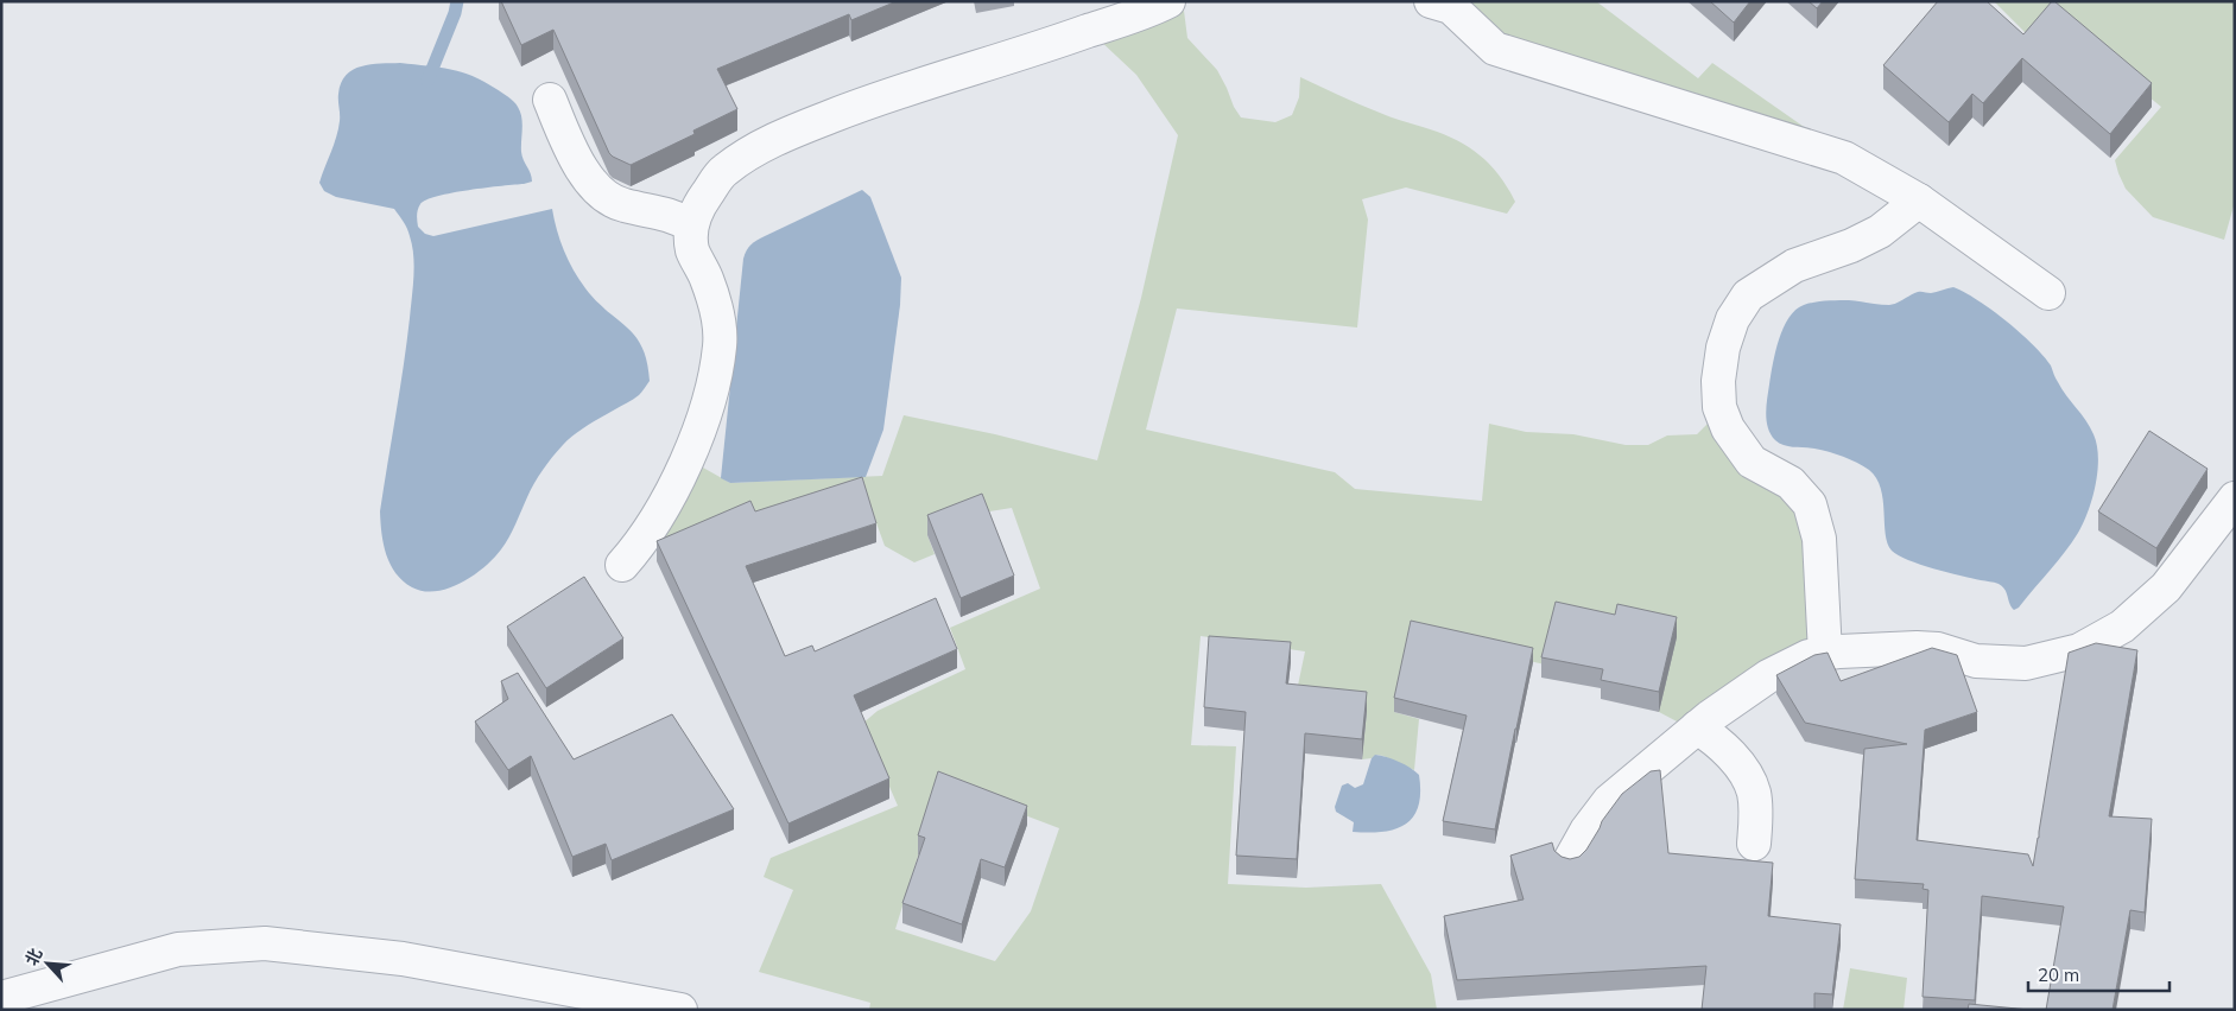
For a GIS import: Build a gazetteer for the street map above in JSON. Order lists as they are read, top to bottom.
{
  "scale_bar": "20 m",
  "north": "top left"
}
